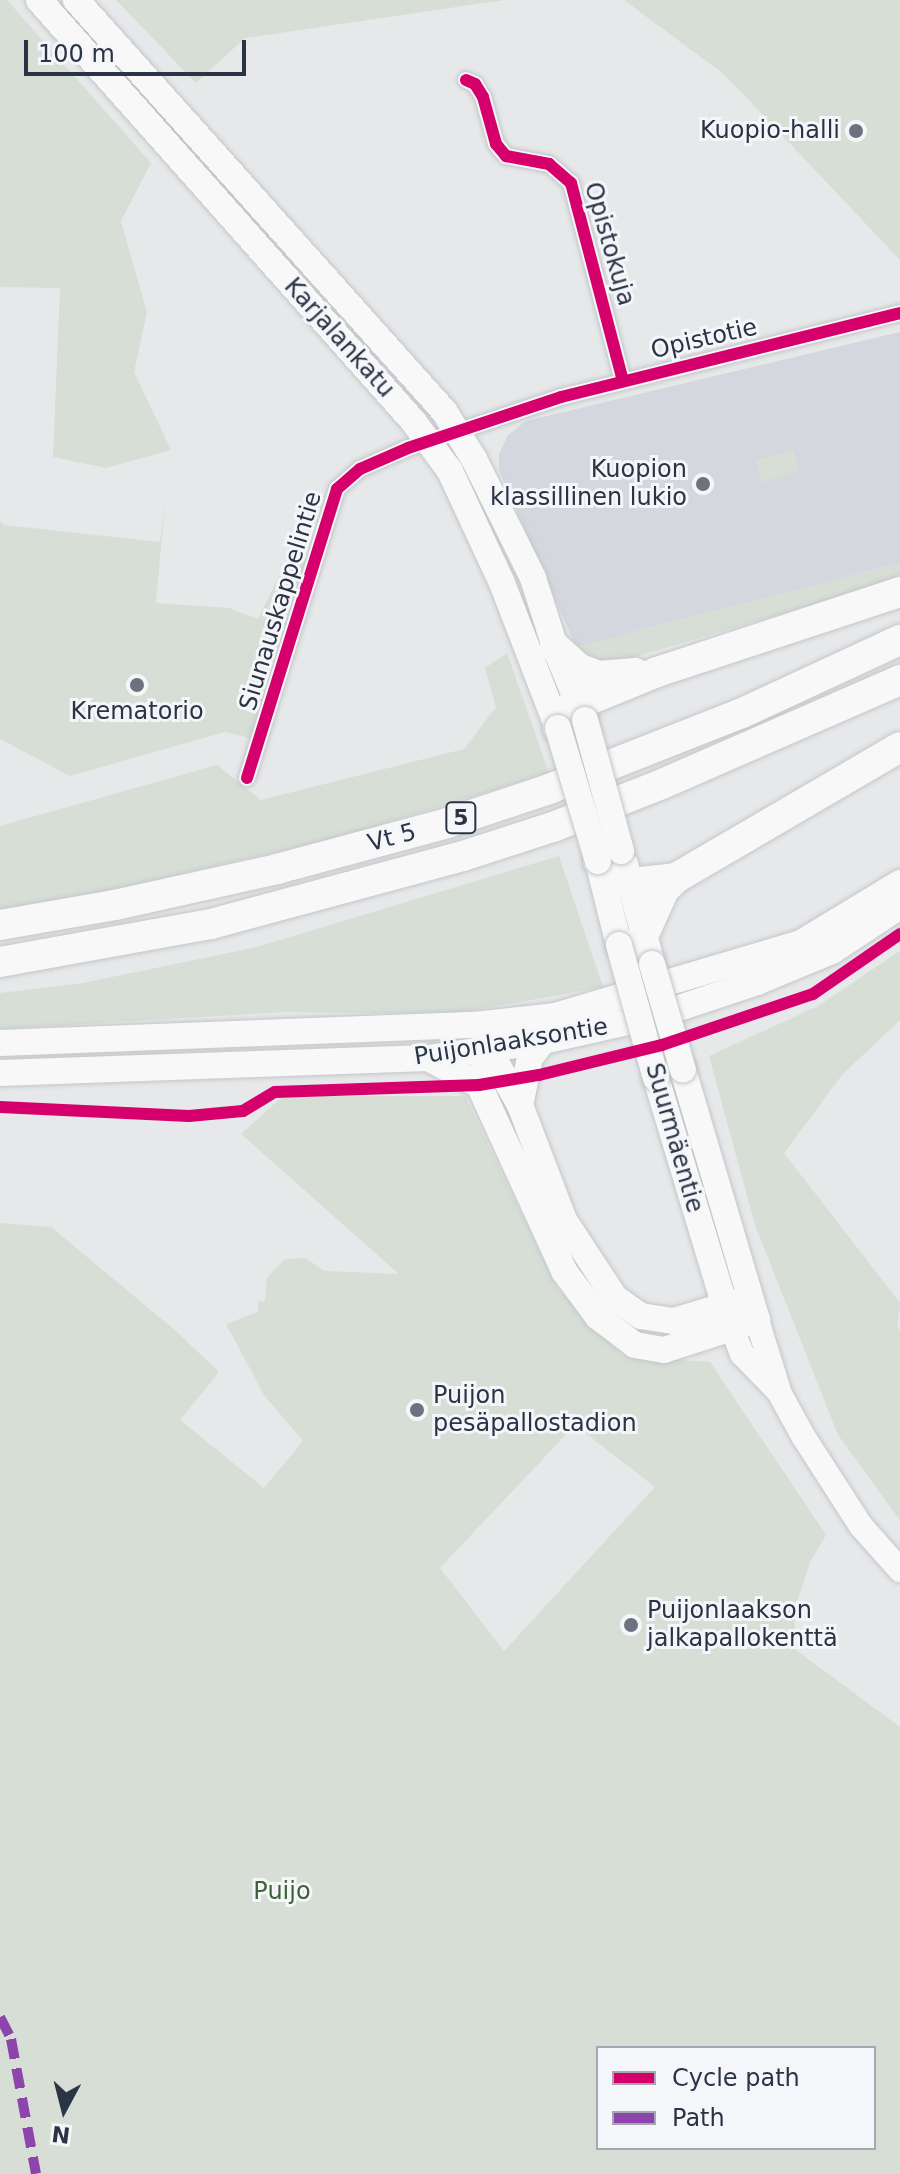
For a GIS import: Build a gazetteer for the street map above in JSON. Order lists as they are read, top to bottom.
{
  "streets": {
    "highway": ["5", "Vt 5"],
    "main road": ["Karjalankatu", "Puijonlaaksontie", "Suurmäentie"],
    "street": ["Opistokuja", "Opistotie", "Siunauskappelintie"]
  },
  "crossings": [
    ["Opistokuja", "Opistotie"],
    ["Karjalankatu", "Opistotie"],
    ["Karjalankatu", "Siunauskappelintie"],
    ["Karjalankatu", "Suurmäentie"],
    ["Opistotie", "Siunauskappelintie"]
  ],
  "parks": ["Puijo"],
  "places": [
    "Kuopio-halli",
    "Kuopion klassillinen lukio",
    "Krematorio",
    "Puijon pesäpallostadion",
    "Puijonlaakson jalkapallokenttä"
  ],
  "legend": ["Cycle path", "Path"],
  "scale_bar": "100 m",
  "north": "bottom"
}
